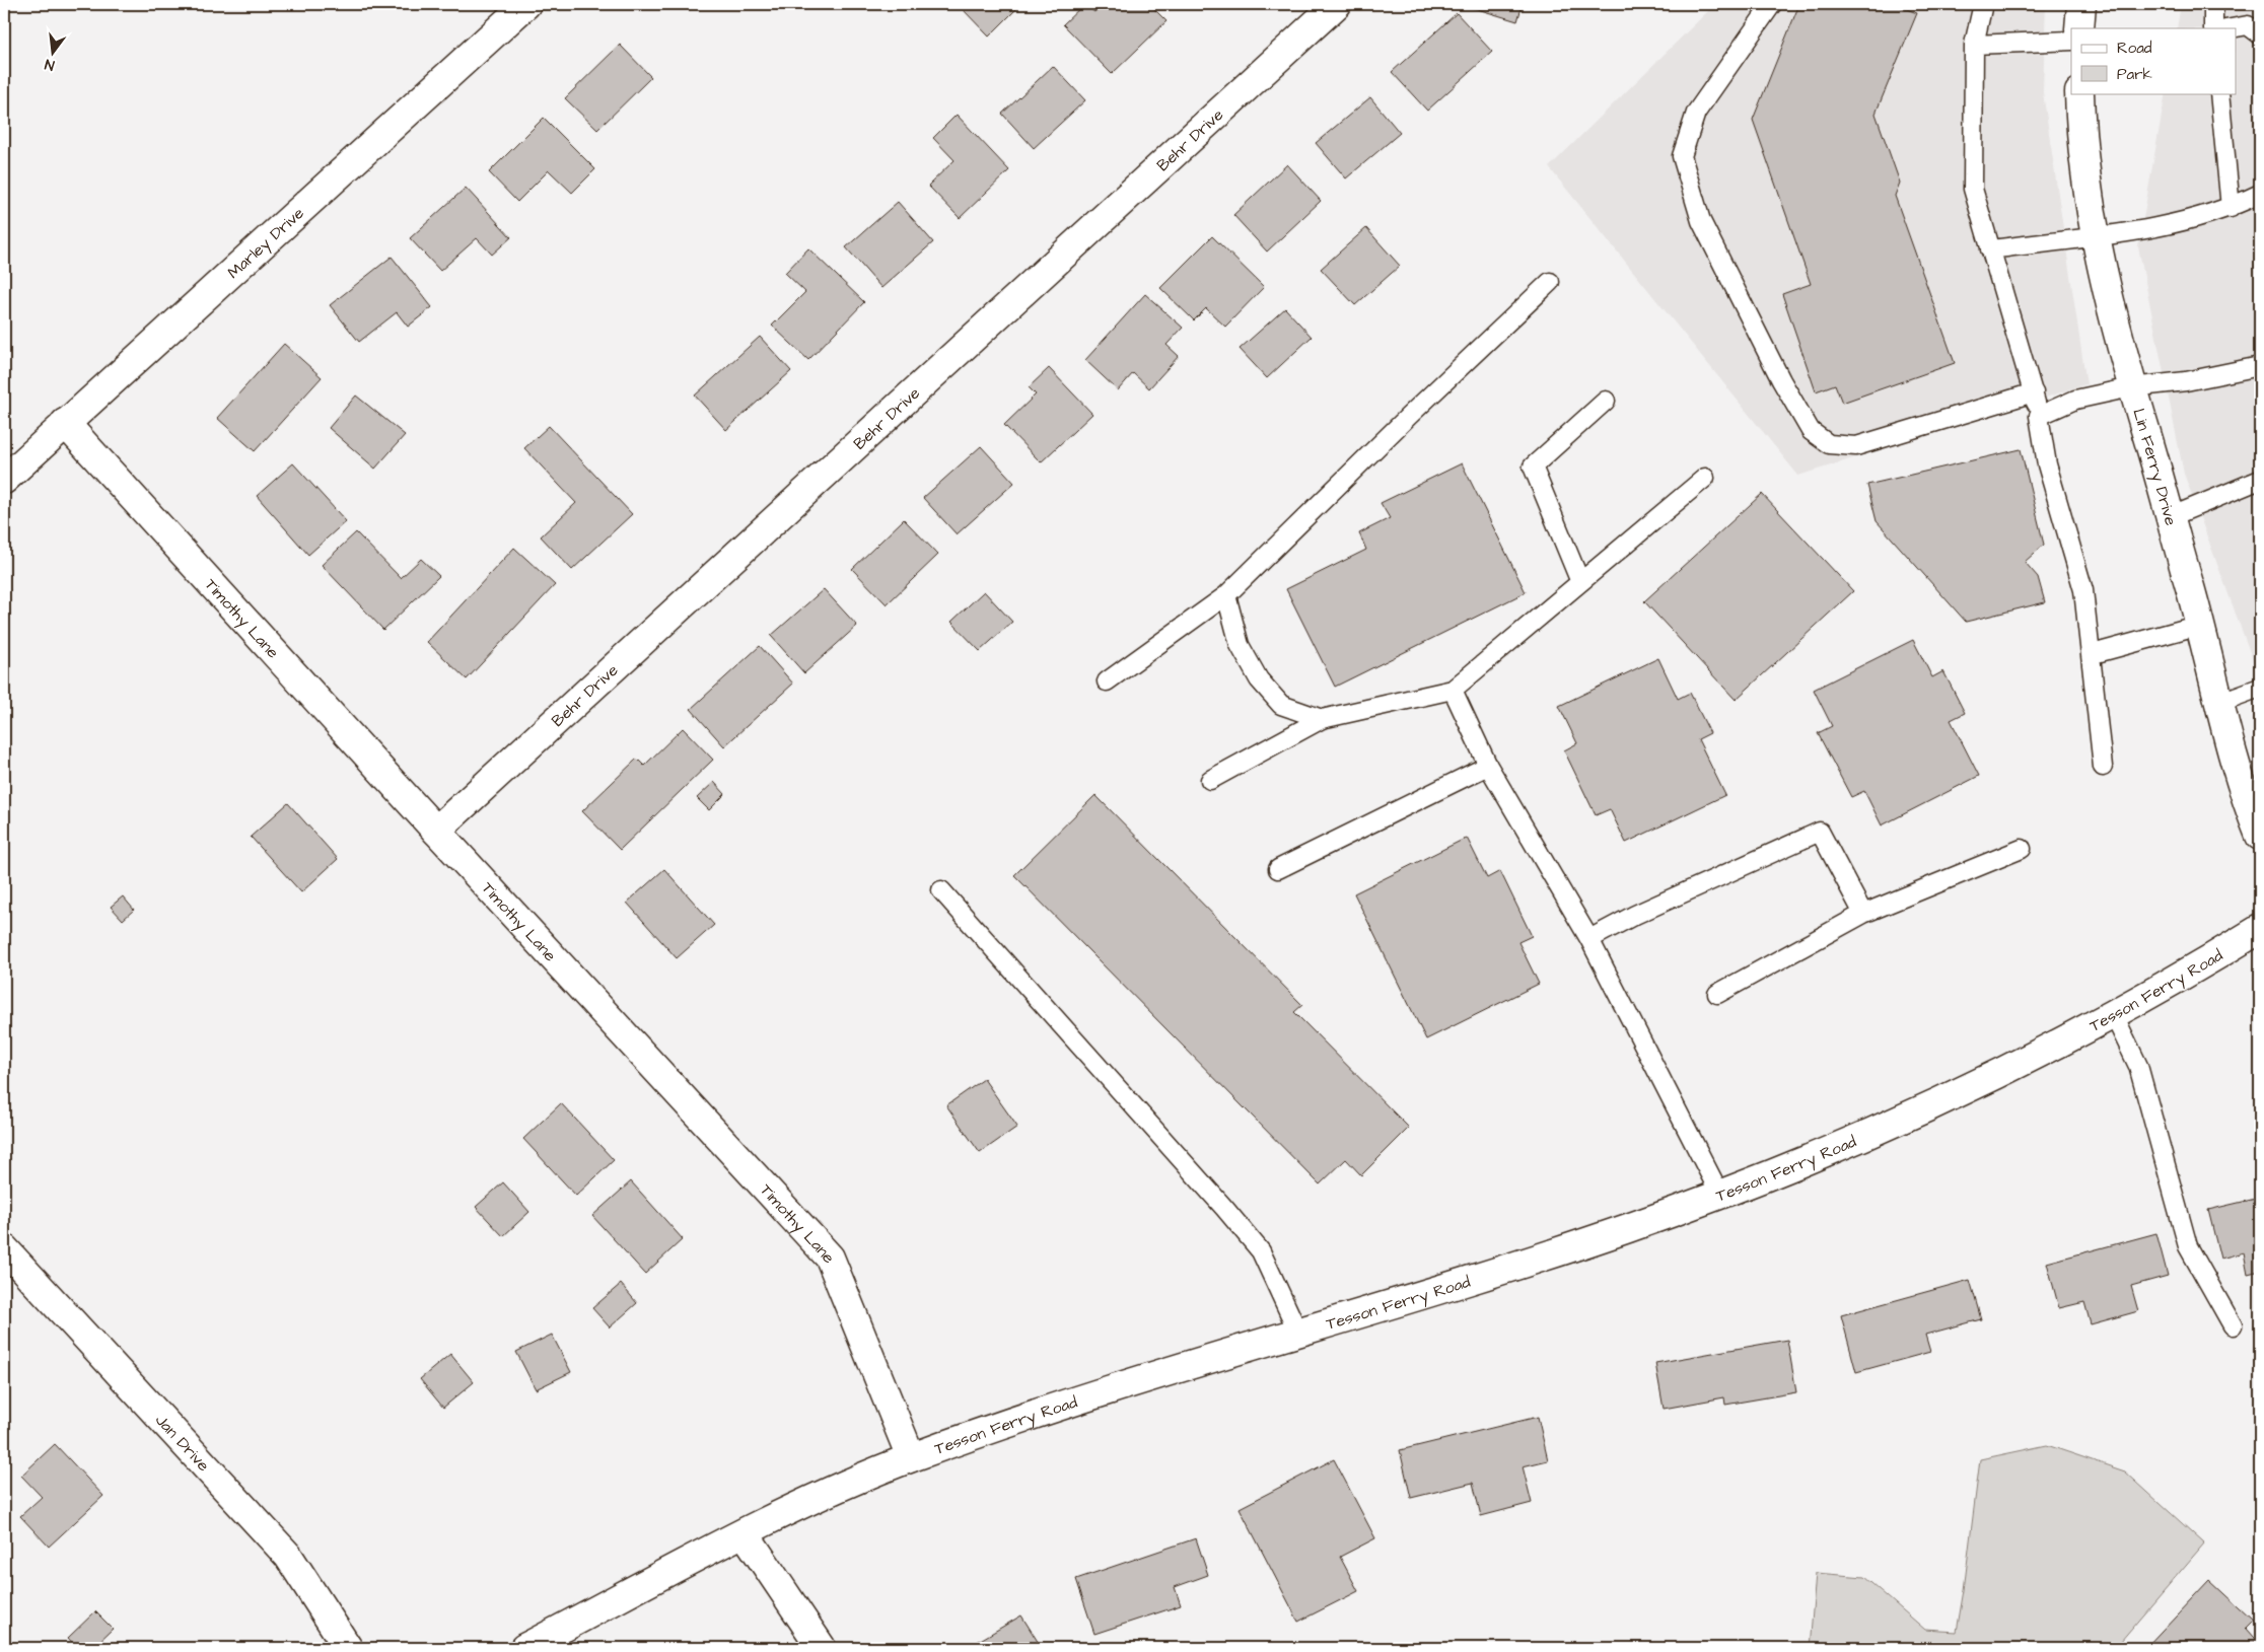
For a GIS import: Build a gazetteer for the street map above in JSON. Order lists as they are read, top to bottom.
{
  "streets": {
    "street": [
      "Behr Drive",
      "Marley Drive",
      "Lin Ferry Drive",
      "Timothy Lane",
      "Tesson Ferry Road",
      "Jan Drive"
    ]
  },
  "crossings": [
    ["Behr Drive", "Timothy Lane"],
    ["Marley Drive", "Timothy Lane"],
    ["Timothy Lane", "Tesson Ferry Road"]
  ],
  "legend": ["Road", "Park"],
  "north": "bottom"
}
